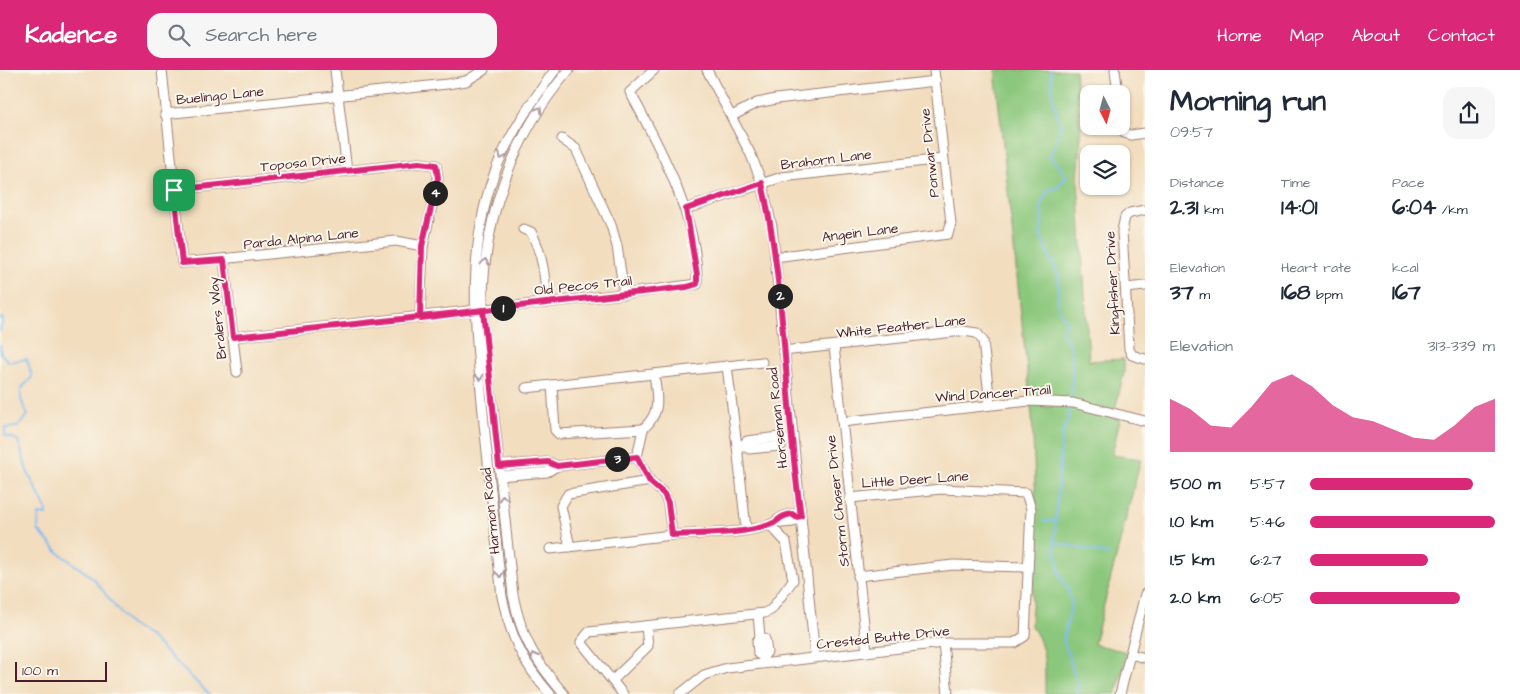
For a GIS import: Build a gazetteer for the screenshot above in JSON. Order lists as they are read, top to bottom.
{
  "streets": {
    "street": [
      "Buelingo Lane",
      "Ponwar Drive",
      "Brahorn Lane",
      "Toposa Drive",
      "Angein Lane",
      "Parda Alpina Lane",
      "Kingfisher Drive",
      "Old Pecos Trail",
      "Bralers Way",
      "White Feather Lane",
      "Wind Dancer Trail",
      "Horseman Road",
      "Little Deer Lane",
      "Storm Chaser Drive",
      "Harmon Road",
      "Crested Butte Drive"
    ]
  },
  "crossings": [
    ["Ponwar Drive", "Brahorn Lane"],
    ["Ponwar Drive", "Angein Lane"],
    ["Brahorn Lane", "Old Pecos Trail"],
    ["Brahorn Lane", "Horseman Road"],
    ["Toposa Drive", "Parda Alpina Lane"],
    ["Angein Lane", "Horseman Road"],
    ["Parda Alpina Lane", "Bralers Way"],
    ["Old Pecos Trail", "Bralers Way"],
    ["Old Pecos Trail", "Harmon Road"],
    ["White Feather Lane", "Wind Dancer Trail"],
    ["White Feather Lane", "Horseman Road"],
    ["White Feather Lane", "Storm Chaser Drive"],
    ["Wind Dancer Trail", "Storm Chaser Drive"],
    ["Horseman Road", "Crested Butte Drive"],
    ["Little Deer Lane", "Storm Chaser Drive"],
    ["Little Deer Lane", "Crested Butte Drive"],
    ["Storm Chaser Drive", "Crested Butte Drive"]
  ],
  "scale_bar": "100 m",
  "north": "bottom",
  "page": {
    "header": "Kadence",
    "search": "Search here",
    "nav": [
      "Home",
      "Map",
      "About",
      "Contact"
    ],
    "heading": ["Morning run", "09:57"],
    "stats": [
      ["Distance", "2.31 km"],
      ["Time", "14:01"],
      ["Pace", "6:04 /km"],
      ["Elevation", "37 m"],
      ["Heart rate", "168 bpm"],
      ["kcal", "167"]
    ],
    "pins": [
      "4",
      "2",
      "1",
      "3"
    ],
    "chart": ["Elevation", "313–339 m"],
    "list": [
      {
        "name": "500 m",
        "note": "5:57"
      },
      {
        "name": "1.0 km",
        "note": "5:46"
      },
      {
        "name": "1.5 km",
        "note": "6:27"
      },
      {
        "name": "2.0 km",
        "note": "6:05"
      }
    ],
    "scale": "100 m"
  }
}
